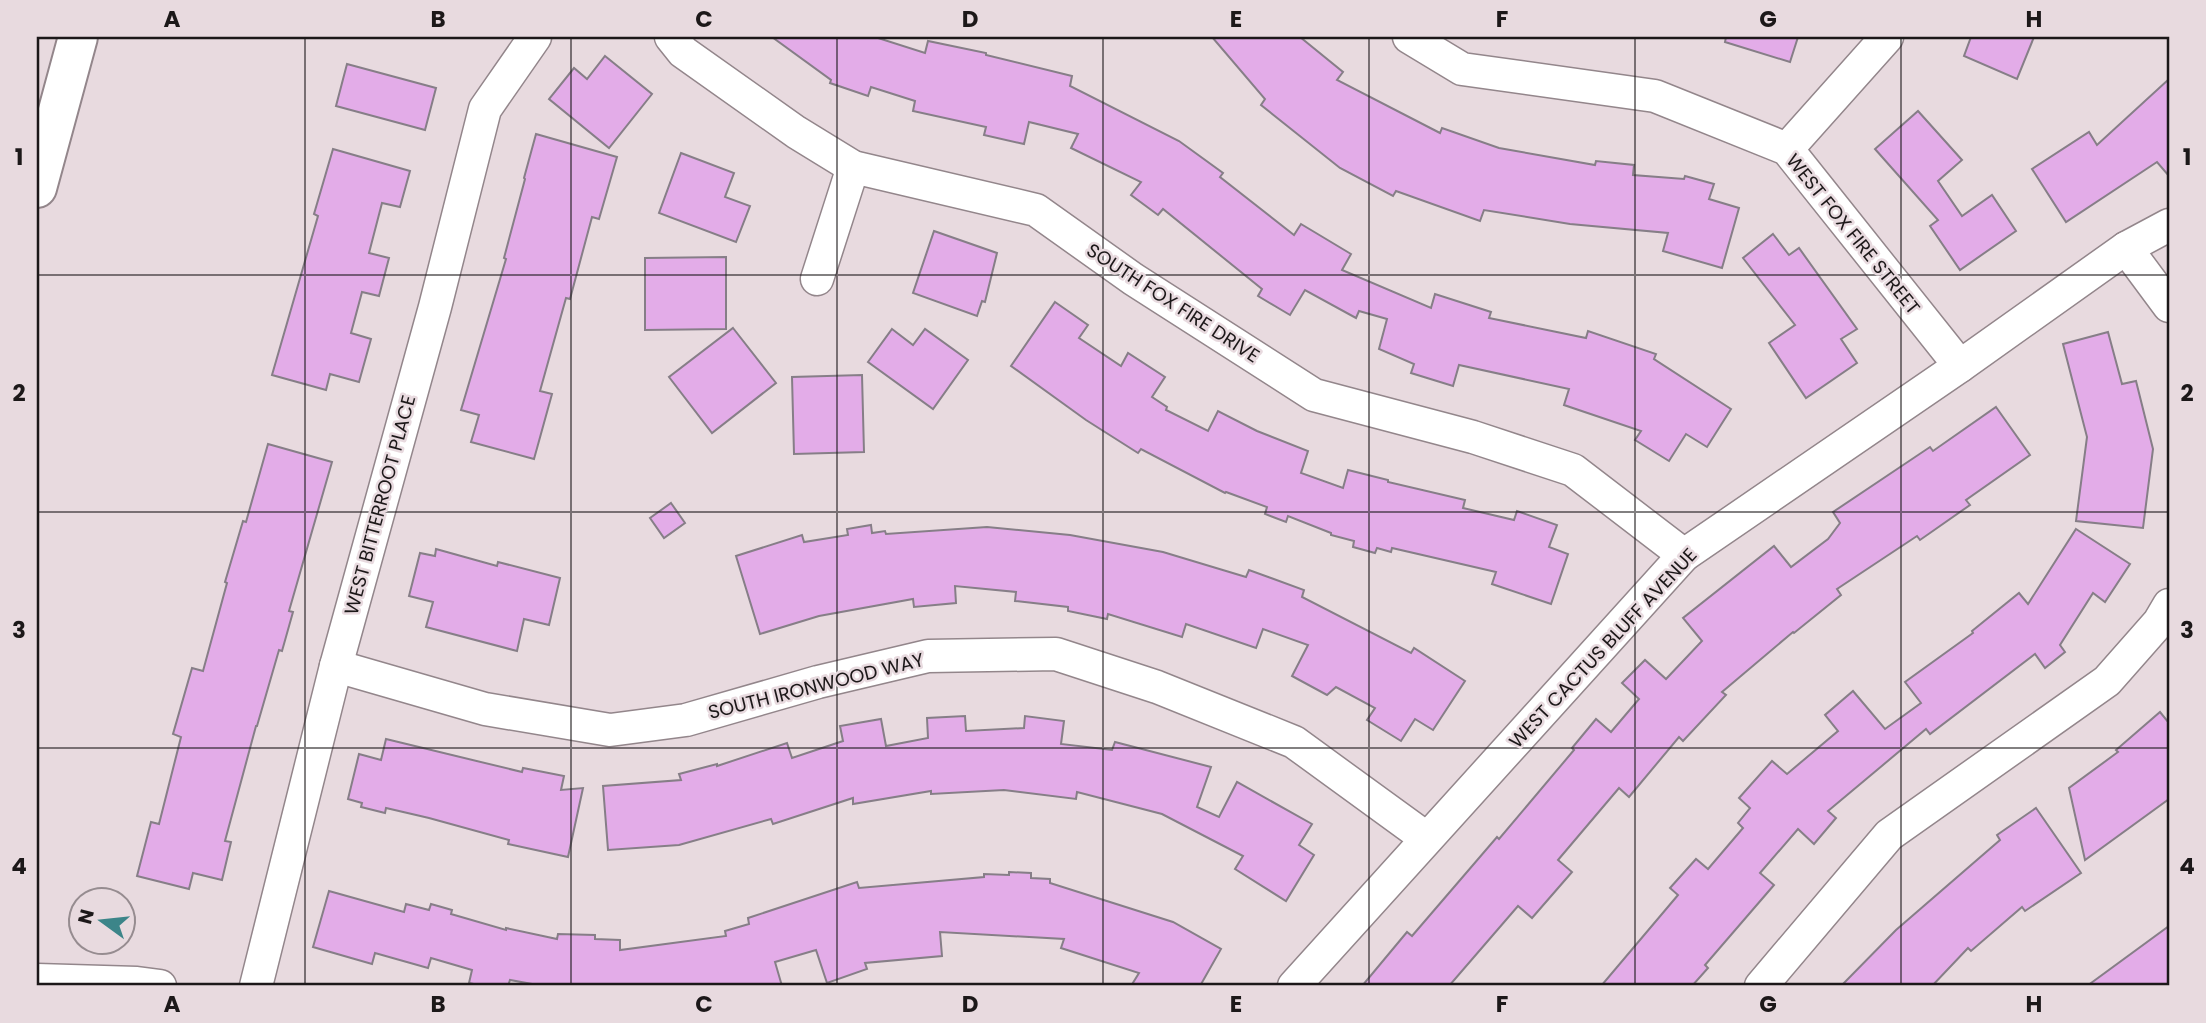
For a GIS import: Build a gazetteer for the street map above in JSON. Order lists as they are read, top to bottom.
{
  "streets": {
    "street": [
      "WEST FOX FIRE STREET",
      "SOUTH FOX FIRE DRIVE",
      "WEST BITTERROOT PLACE",
      "WEST CACTUS BLUFF AVENUE",
      "SOUTH IRONWOOD WAY"
    ]
  },
  "crossings": [
    ["WEST FOX FIRE STREET", "WEST CACTUS BLUFF AVENUE"],
    ["SOUTH FOX FIRE DRIVE", "WEST CACTUS BLUFF AVENUE"],
    ["WEST BITTERROOT PLACE", "SOUTH IRONWOOD WAY"],
    ["WEST CACTUS BLUFF AVENUE", "SOUTH IRONWOOD WAY"]
  ],
  "north": "left",
  "grid": {
    "columns": [
      "A",
      "B",
      "C",
      "D",
      "E",
      "F",
      "G",
      "H"
    ],
    "rows": [
      "1",
      "2",
      "3",
      "4"
    ]
  }
}
